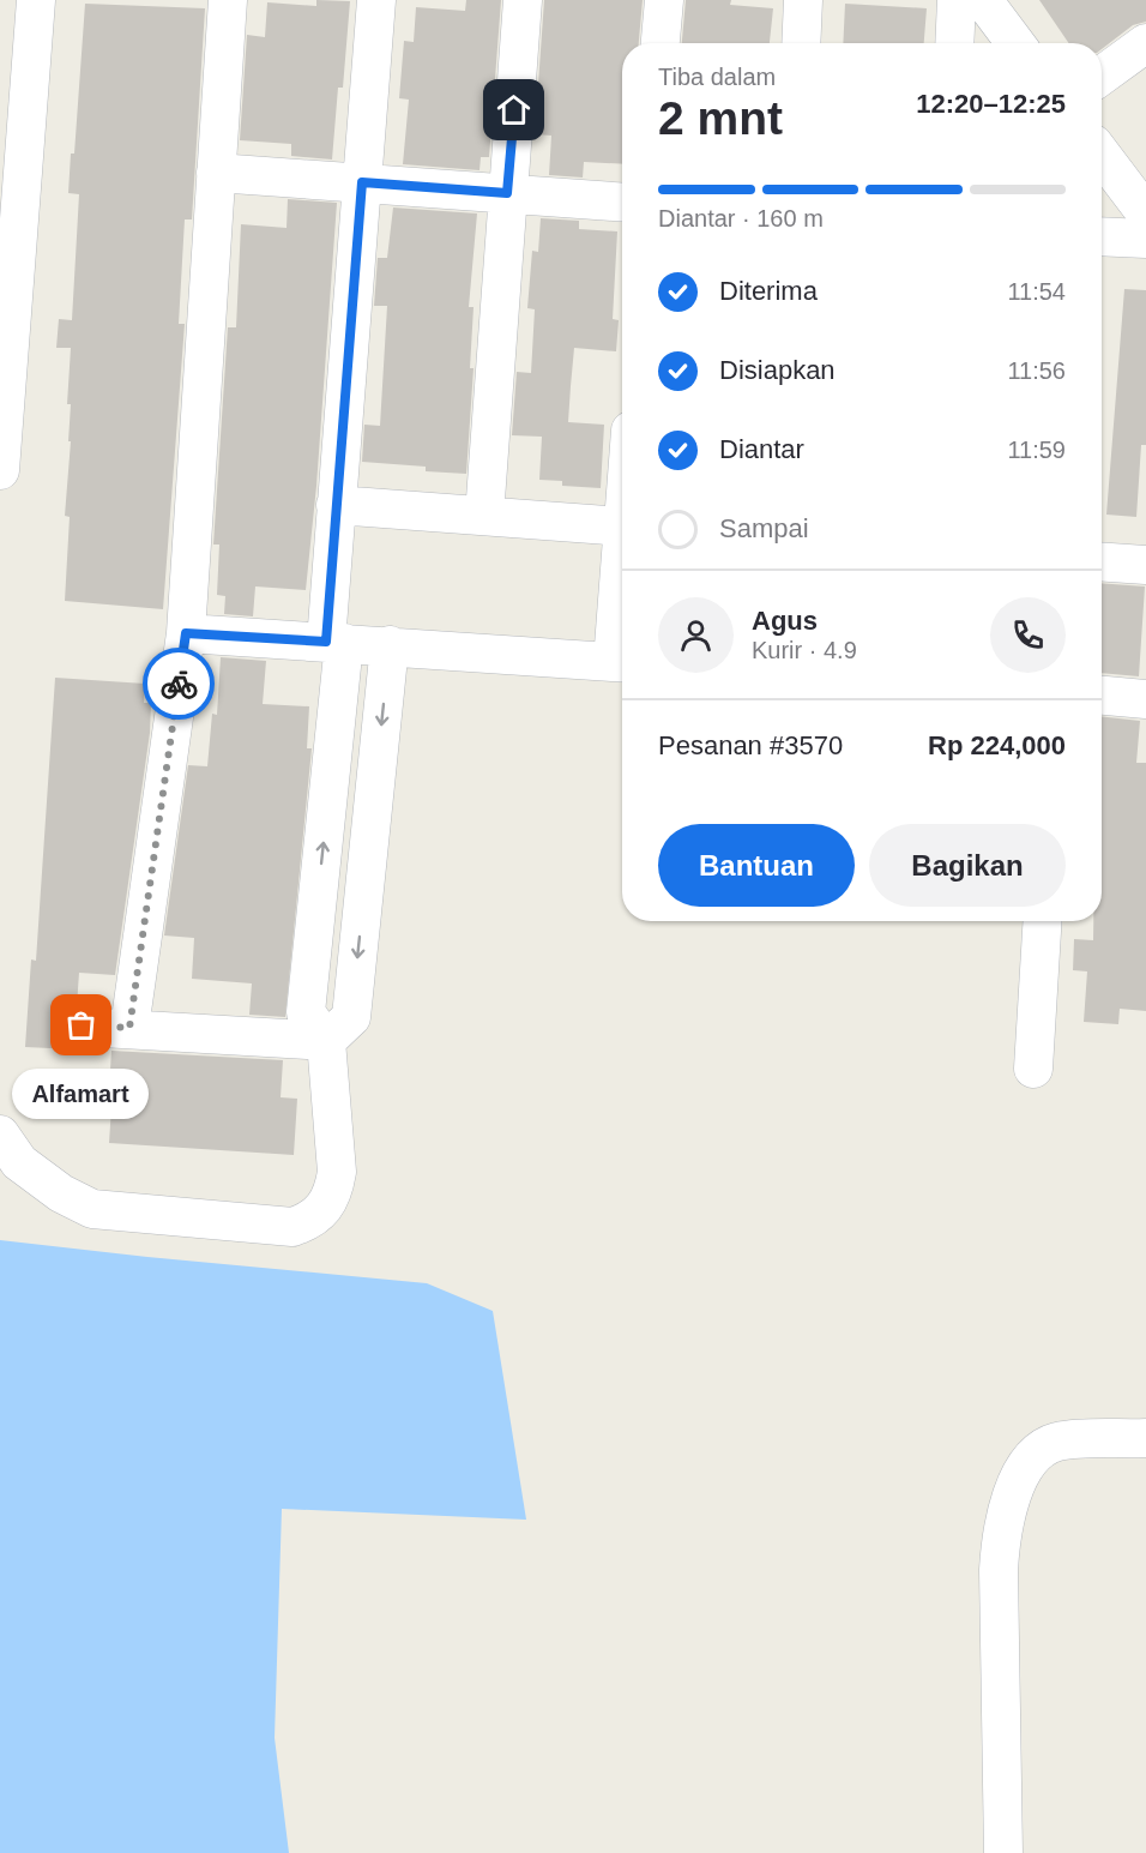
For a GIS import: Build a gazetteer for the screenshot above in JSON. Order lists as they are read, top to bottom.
{
  "places": ["Alfamart"],
  "page": {
    "heading": ["2 mnt", "Tiba dalam", "12:20–12:25"],
    "panel": [
      "Agus",
      "Kurir · 4.9",
      "Pesanan #3570",
      "Rp 224,000"
    ],
    "bar": "Diantar · 160 m",
    "list": [
      ["Diterima", "11:54"],
      ["Disiapkan", "11:56"],
      ["Diantar", "11:59"],
      "Sampai"
    ],
    "buttons": ["Bantuan", "Bagikan"],
    "bubble": "Alfamart"
  }
}
